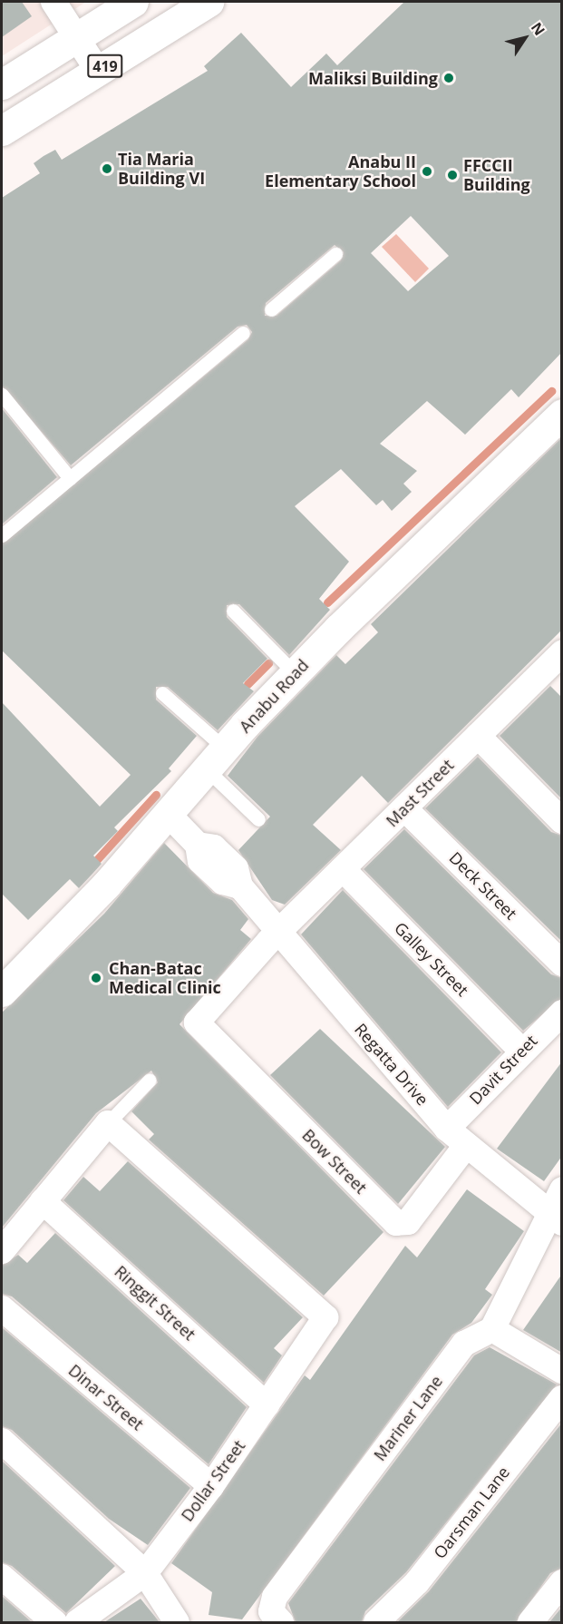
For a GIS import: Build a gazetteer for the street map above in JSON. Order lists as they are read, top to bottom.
{
  "streets": {
    "main road": ["419", "Anabu Road"],
    "street": [
      "Mast Street",
      "Deck Street",
      "Galley Street",
      "Regatta Drive",
      "Davit Street",
      "Bow Street",
      "Ringgit Street",
      "Dinar Street",
      "Mariner Lane",
      "Dollar Street",
      "Oarsman Lane"
    ]
  },
  "crossings": [
    ["Anabu Road", "Regatta Drive"],
    ["Mast Street", "Deck Street"],
    ["Mast Street", "Galley Street"],
    ["Mast Street", "Regatta Drive"],
    ["Mast Street", "Bow Street"],
    ["Galley Street", "Davit Street"],
    ["Regatta Drive", "Davit Street"],
    ["Regatta Drive", "Bow Street"],
    ["Ringgit Street", "Dollar Street"],
    ["Dinar Street", "Dollar Street"]
  ],
  "places": [
    "Maliksi Building",
    "Tia Maria Building VI",
    "Anabu II Elementary School",
    "FFCCII Building",
    "Chan-Batac Medical Clinic"
  ],
  "north": "top right"
}
